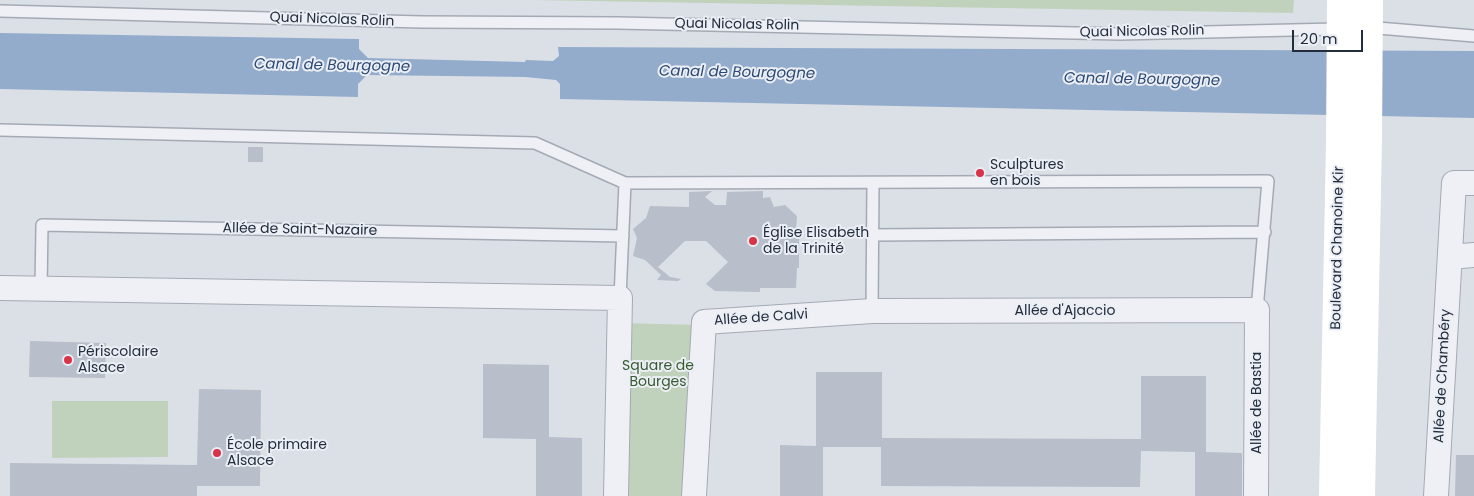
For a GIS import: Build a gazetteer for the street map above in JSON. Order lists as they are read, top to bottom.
{
  "streets": {
    "main road": ["Boulevard Chanoine Kir"],
    "street": [
      "Allée d'Ajaccio",
      "Allée de Calvi",
      "Allée de Chambéry",
      "Allée de Bastia"
    ],
    "lane": ["Quai Nicolas Rolin", "Allée de Saint-Nazaire"]
  },
  "crossings": [
    ["Allée d'Ajaccio", "Allée de Calvi"],
    ["Allée d'Ajaccio", "Allée de Bastia"]
  ],
  "water": ["Canal de Bourgogne"],
  "parks": ["Square de Bourges"],
  "places": [
    "Sculptures en bois",
    "Église Elisabeth de la Trinité",
    "Périscolaire Alsace",
    "École primaire Alsace"
  ],
  "scale_bar": "20 m"
}
